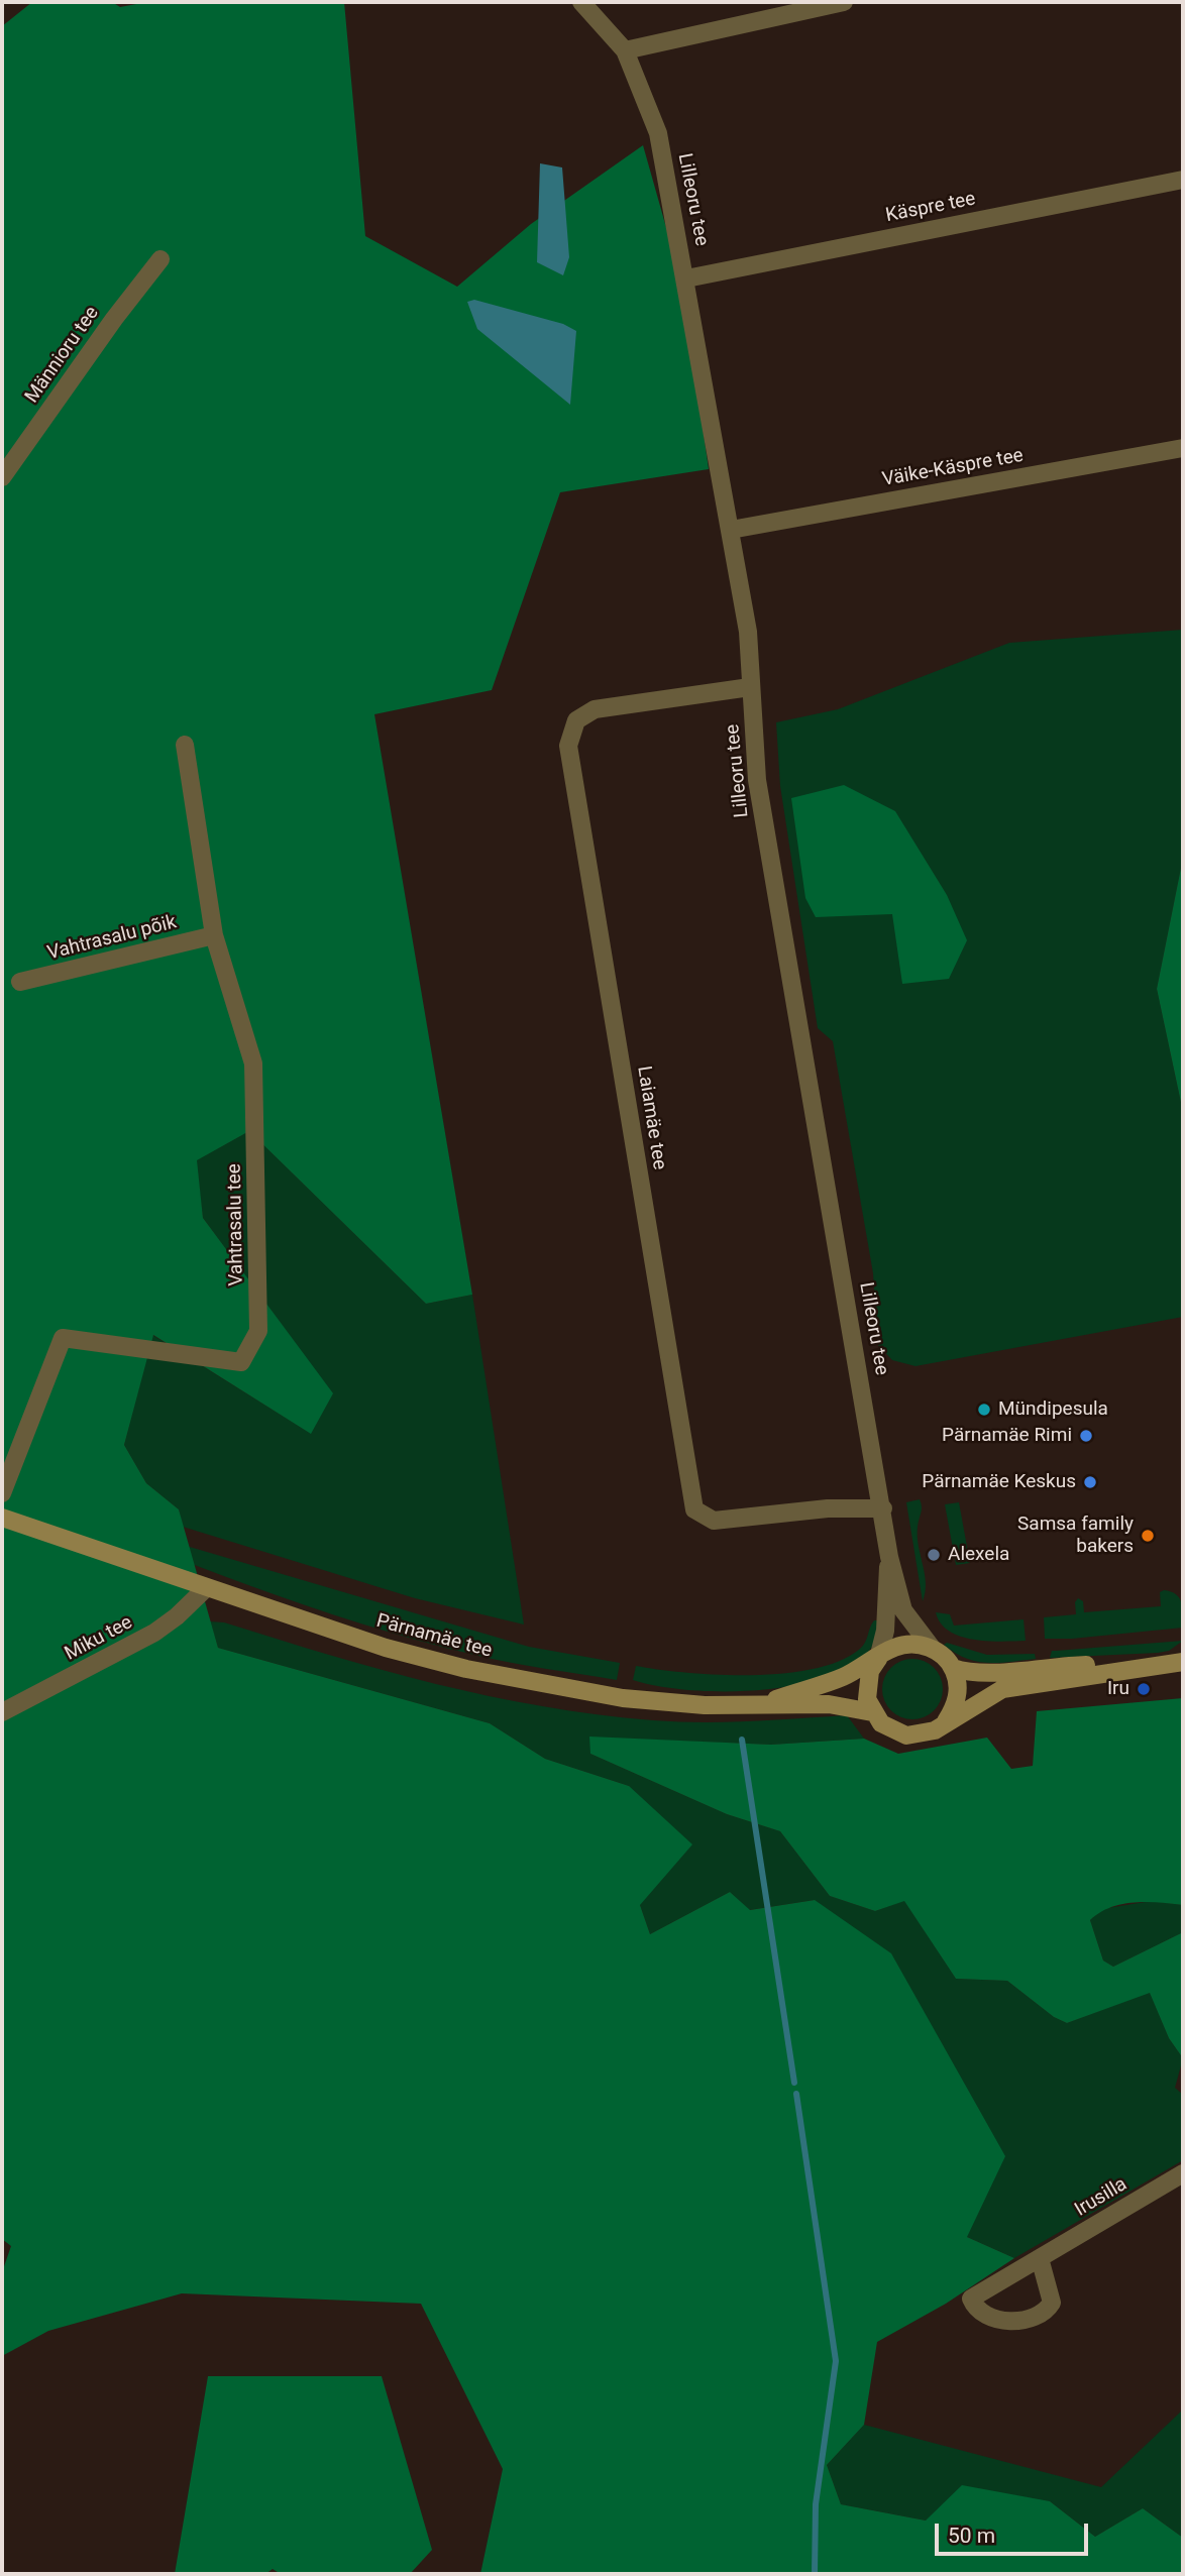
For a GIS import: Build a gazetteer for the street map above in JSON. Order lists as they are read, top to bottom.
{
  "streets": {
    "main road": ["Pärnamäe tee"],
    "street": [
      "Lilleoru tee",
      "Käspre tee",
      "Männioru tee",
      "Väike-Käspre tee",
      "Vahtrasalu põik",
      "Laiamäe tee",
      "Vahtrasalu tee",
      "Miku tee",
      "Irusilla"
    ]
  },
  "crossings": [
    ["Lilleoru tee", "Käspre tee"],
    ["Lilleoru tee", "Väike-Käspre tee"],
    ["Lilleoru tee", "Laiamäe tee"],
    ["Lilleoru tee", "Pärnamäe tee"],
    ["Vahtrasalu põik", "Vahtrasalu tee"],
    ["Pärnamäe tee", "Miku tee"]
  ],
  "places": [
    "Mündipesula",
    "Pärnamäe Rimi",
    "Pärnamäe Keskus",
    "Samsa family bakers",
    "Alexela",
    "Iru"
  ],
  "scale_bar": "50 m"
}
